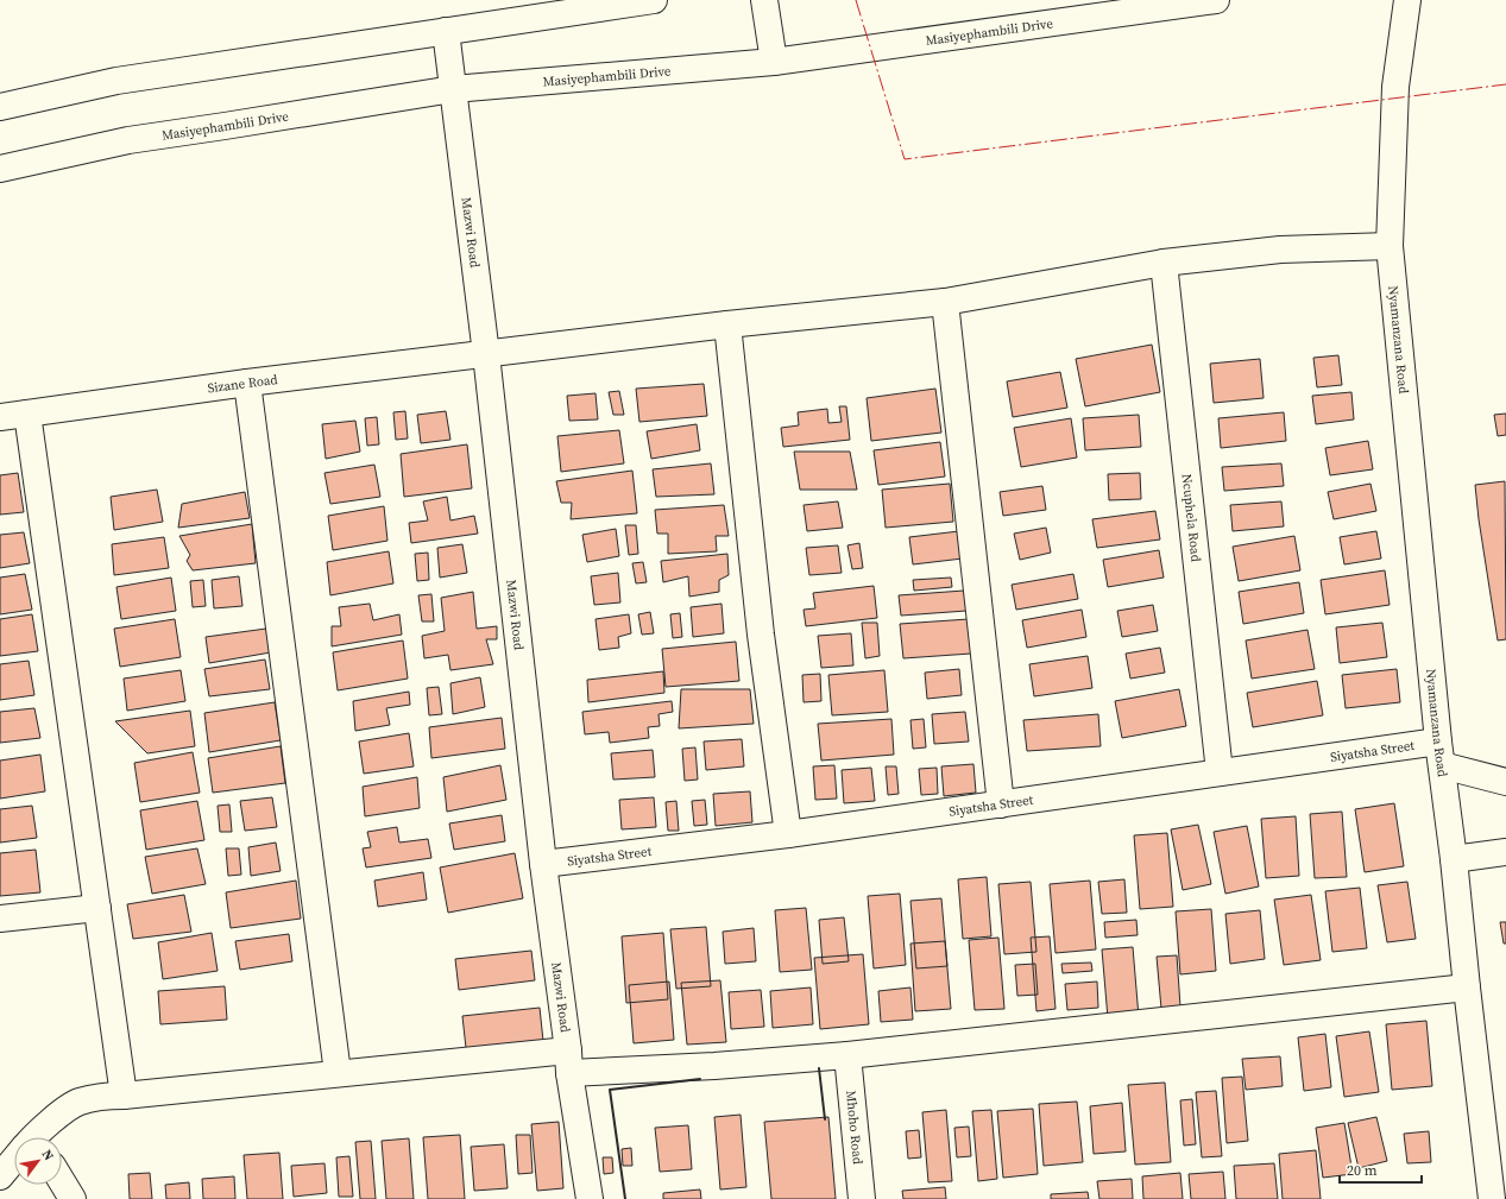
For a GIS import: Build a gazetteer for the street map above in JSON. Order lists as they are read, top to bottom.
{
  "streets": {
    "street": [
      "Masiyephambili Drive",
      "Mazwi Road",
      "Nyamanzana Road",
      "Sizane Road",
      "Ncuphela Road",
      "Siyatsha Street",
      "Mhoho Road"
    ]
  },
  "crossings": [
    ["Masiyephambili Drive", "Mazwi Road"],
    ["Mazwi Road", "Sizane Road"],
    ["Mazwi Road", "Siyatsha Street"],
    ["Nyamanzana Road", "Sizane Road"],
    ["Nyamanzana Road", "Siyatsha Street"],
    ["Sizane Road", "Ncuphela Road"],
    ["Ncuphela Road", "Siyatsha Street"]
  ],
  "scale_bar": "20 m",
  "north": "top right"
}
